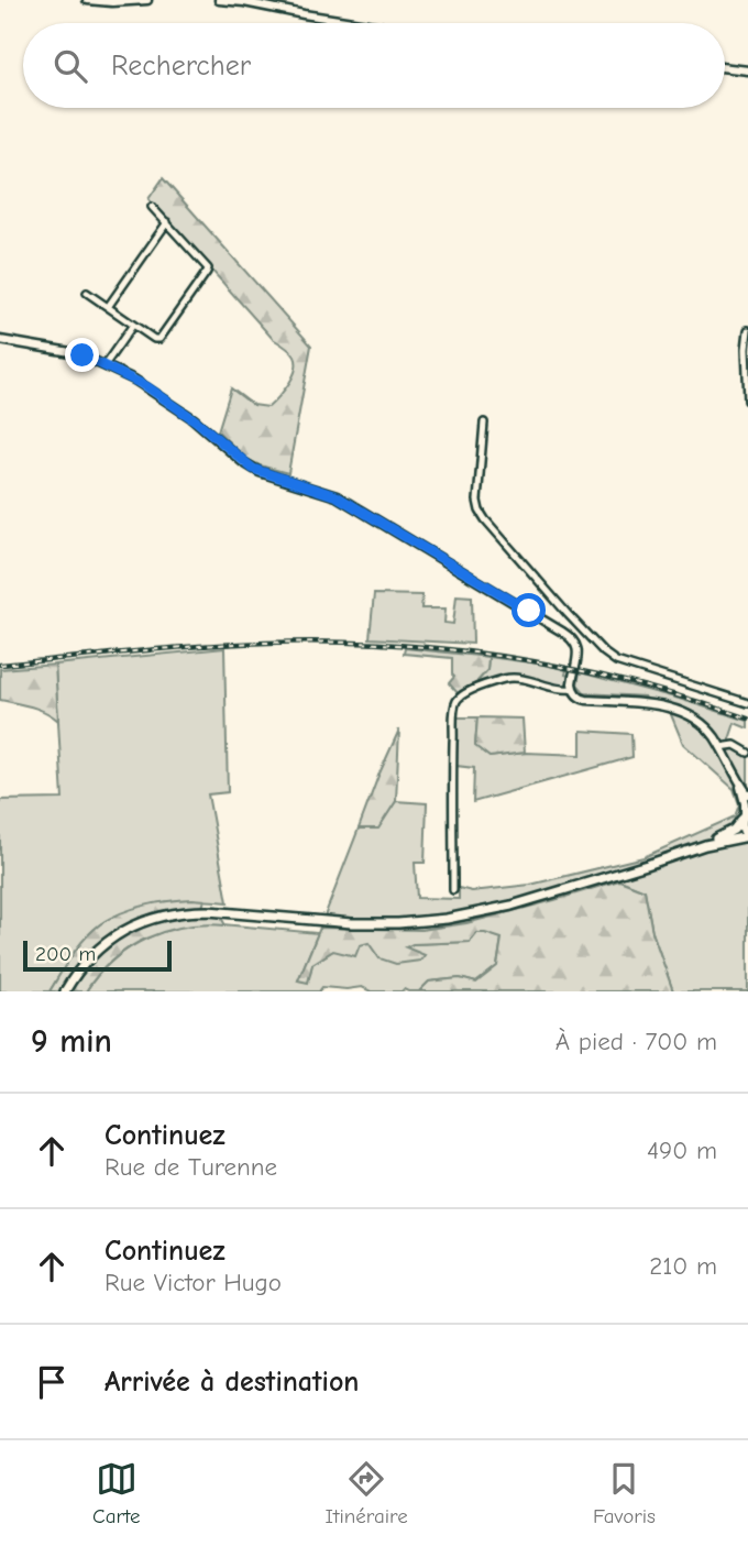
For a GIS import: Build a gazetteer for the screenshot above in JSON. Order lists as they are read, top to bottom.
{
  "scale_bar": "200 m",
  "page": {
    "search": "Rechercher",
    "scale": "200 m",
    "heading": ["9 min", "À pied · 700 m"],
    "list": [
      ["Continuez", "Rue de Turenne", "490 m"],
      ["Continuez", "Rue Victor Hugo", "210 m"],
      "Arrivée à destination"
    ],
    "nav": ["Carte", "Itinéraire", "Favoris"]
  }
}
